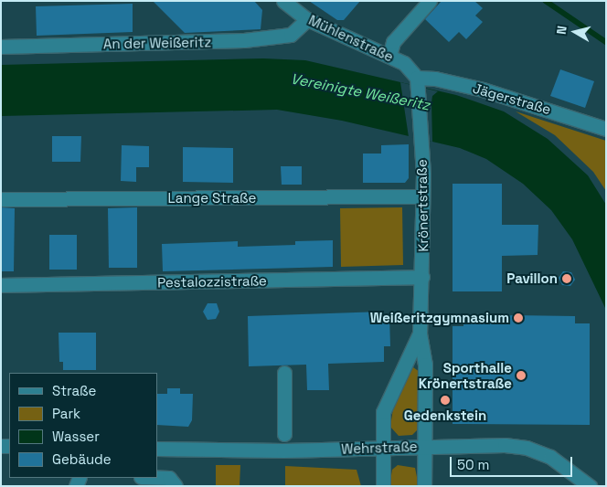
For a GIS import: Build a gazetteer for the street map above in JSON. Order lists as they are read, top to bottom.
{
  "streets": {
    "street": [
      "Mühlenstraße",
      "An der Weißeritz",
      "Jägerstraße",
      "Lange Straße",
      "Krönertstraße",
      "Pestalozzistraße",
      "Wehrstraße"
    ]
  },
  "crossings": [
    ["Mühlenstraße", "An der Weißeritz"],
    ["Mühlenstraße", "Jägerstraße"],
    ["Mühlenstraße", "Krönertstraße"],
    ["Jägerstraße", "Krönertstraße"],
    ["Lange Straße", "Krönertstraße"],
    ["Krönertstraße", "Pestalozzistraße"],
    ["Krönertstraße", "Wehrstraße"]
  ],
  "water": ["Vereinigte Weißeritz"],
  "places": [
    "Pavillon",
    "Weißeritzgymnasium",
    "Sporthalle Krönertstraße",
    "Gedenkstein"
  ],
  "legend": [
    "Straße",
    "Park",
    "Wasser",
    "Gebäude"
  ],
  "scale_bar": "50 m",
  "north": "left"
}
